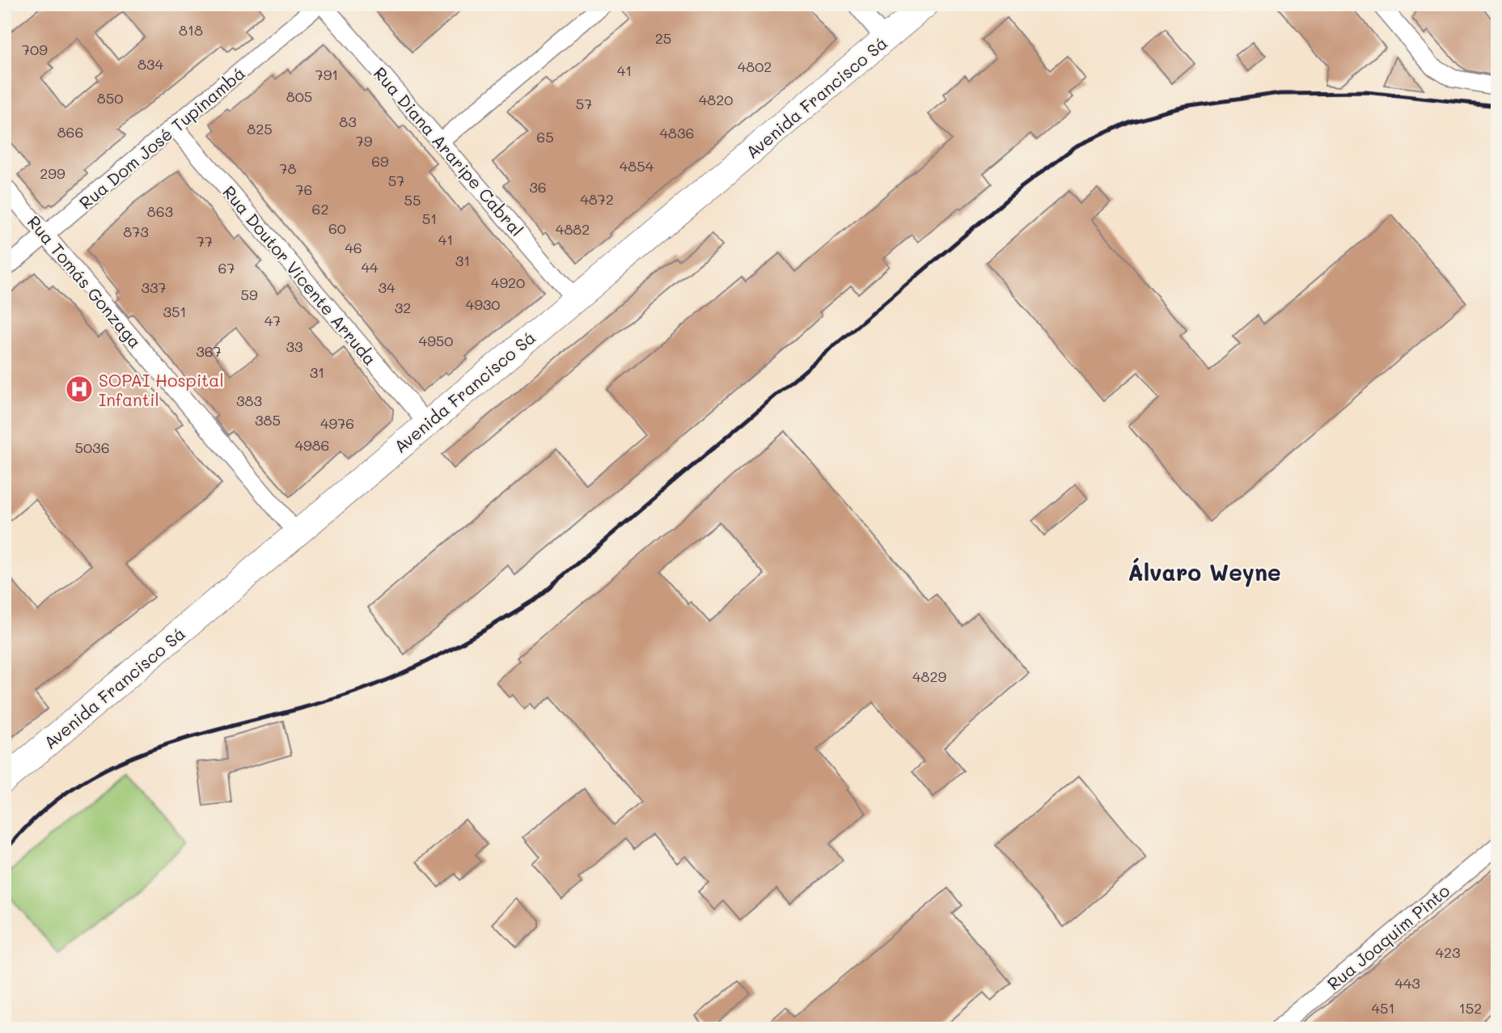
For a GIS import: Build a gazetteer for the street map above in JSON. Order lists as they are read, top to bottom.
{
  "streets": {
    "main road": ["Avenida Francisco Sá"],
    "street": [
      "Rua Dom José Tupinambá",
      "Rua Diana Araripe Cabral",
      "Rua Doutor Vicente Arruda",
      "Rua Tomás Gonzaga",
      "Rua Joaquim Pinto"
    ]
  },
  "crossings": [
    ["Avenida Francisco Sá", "Rua Diana Araripe Cabral"],
    ["Avenida Francisco Sá", "Rua Doutor Vicente Arruda"],
    ["Avenida Francisco Sá", "Rua Tomás Gonzaga"],
    ["Rua Dom José Tupinambá", "Rua Diana Araripe Cabral"],
    ["Rua Dom José Tupinambá", "Rua Doutor Vicente Arruda"],
    ["Rua Dom José Tupinambá", "Rua Tomás Gonzaga"]
  ],
  "districts": ["Álvaro Weyne"],
  "places": {
    "hospital": ["SOPAI Hospital Infantil"]
  },
  "house_numbers": [
    "818",
    "25",
    "709",
    "834",
    "4802",
    "41",
    "791",
    "805",
    "850",
    "4820",
    "57",
    "83",
    "825",
    "866",
    "4836",
    "65",
    "79",
    "69",
    "4854",
    "78",
    "299",
    "57",
    "36",
    "76",
    "4872",
    "55",
    "62",
    "863",
    "51",
    "60",
    "4882",
    "873",
    "41",
    "77",
    "46",
    "31",
    "44",
    "67",
    "4920",
    "337",
    "34",
    "59",
    "4930",
    "32",
    "351",
    "47",
    "4950",
    "33",
    "367",
    "31",
    "383",
    "385",
    "4976",
    "4986",
    "5036",
    "4829",
    "423",
    "443",
    "451",
    "152"
  ]
}
